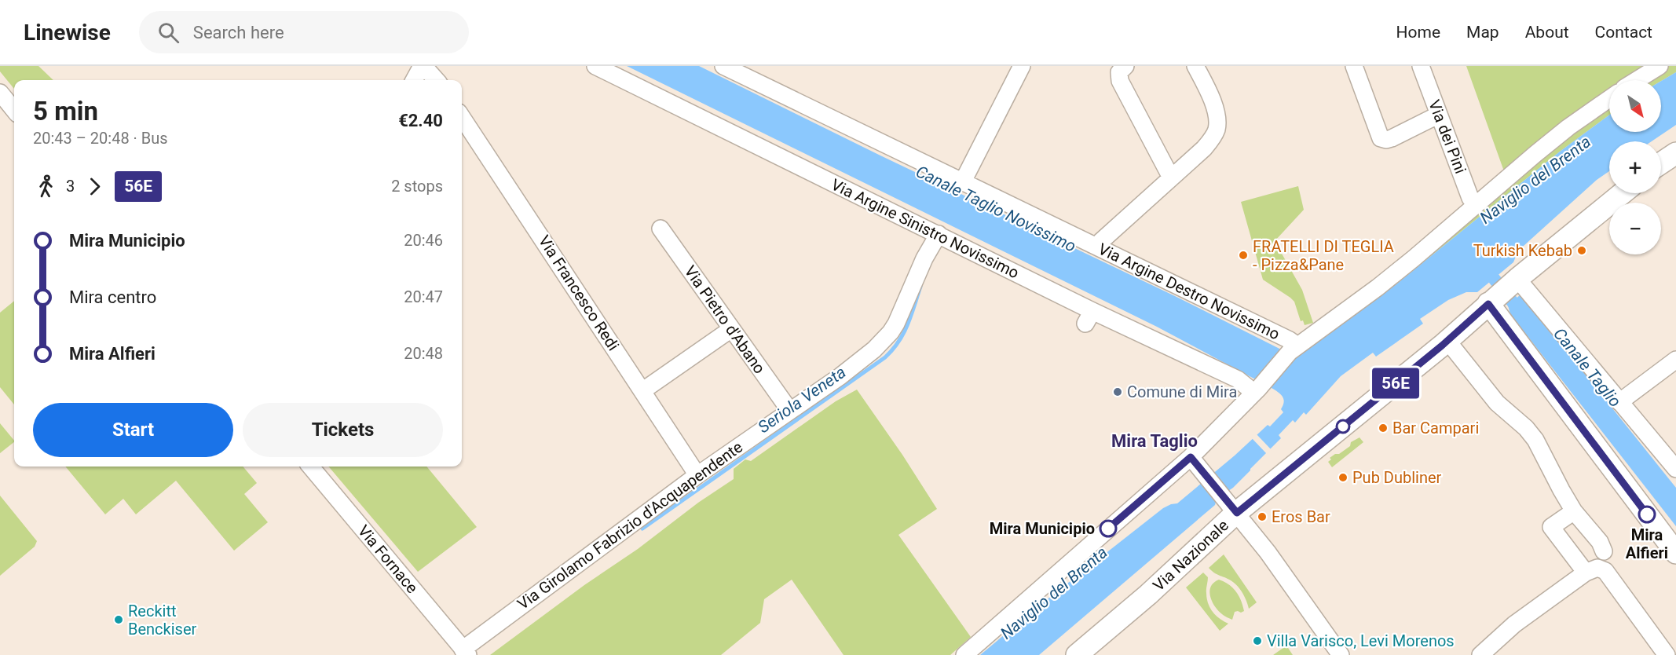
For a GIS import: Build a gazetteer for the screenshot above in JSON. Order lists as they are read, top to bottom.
{
  "streets": {
    "main road": ["Via Nazionale"],
    "street": [
      "Via dei Pini",
      "Via Argine Sinistro Novissimo",
      "Via Argine Destro Novissimo",
      "Via Francesco Redi",
      "Via Pietro d'Abano",
      "Via Girolamo Fabrizio d'Acquapendente",
      "Via Fornace"
    ]
  },
  "crossings": [
    ["Via Argine Sinistro Novissimo", "Via Girolamo Fabrizio d'Acquapendente"],
    ["Via Francesco Redi", "Via Girolamo Fabrizio d'Acquapendente"],
    ["Via Pietro d'Abano", "Via Girolamo Fabrizio d'Acquapendente"],
    ["Via Girolamo Fabrizio d'Acquapendente", "Via Fornace"]
  ],
  "districts": ["Mira Taglio"],
  "water": [
    "Naviglio del Brenta",
    "Canale Taglio Novissimo",
    "Canale Taglio",
    "Seriola Veneta"
  ],
  "places": [
    "Turkish Kebab",
    "FRATELLI DI TEGLIA - Pizza&Pane",
    "Comune di Mira",
    "Bar Campari",
    "Pub Dubliner",
    "Mira Alfieri",
    "Eros Bar",
    "Mira Municipio",
    "Reckitt Benckiser",
    "Villa Varisco, Levi Morenos"
  ],
  "lines": ["bus line 56E"],
  "north": "bottom right",
  "page": {
    "header": "Linewise",
    "search": "Search here",
    "nav": [
      "Home",
      "Map",
      "About",
      "Contact"
    ],
    "on_map": "56E",
    "map_buttons": ["+", "−"],
    "heading": ["5 min", "20:43 – 20:48 · Bus", "€2.40"],
    "legs": ["3", "56E", "2 stops"],
    "list": [
      {
        "name": "Mira Municipio",
        "value": "20:46"
      },
      {
        "name": "Mira centro",
        "value": "20:47"
      },
      {
        "name": "Mira Alfieri",
        "value": "20:48"
      }
    ],
    "buttons": ["Start", "Tickets"]
  }
}
